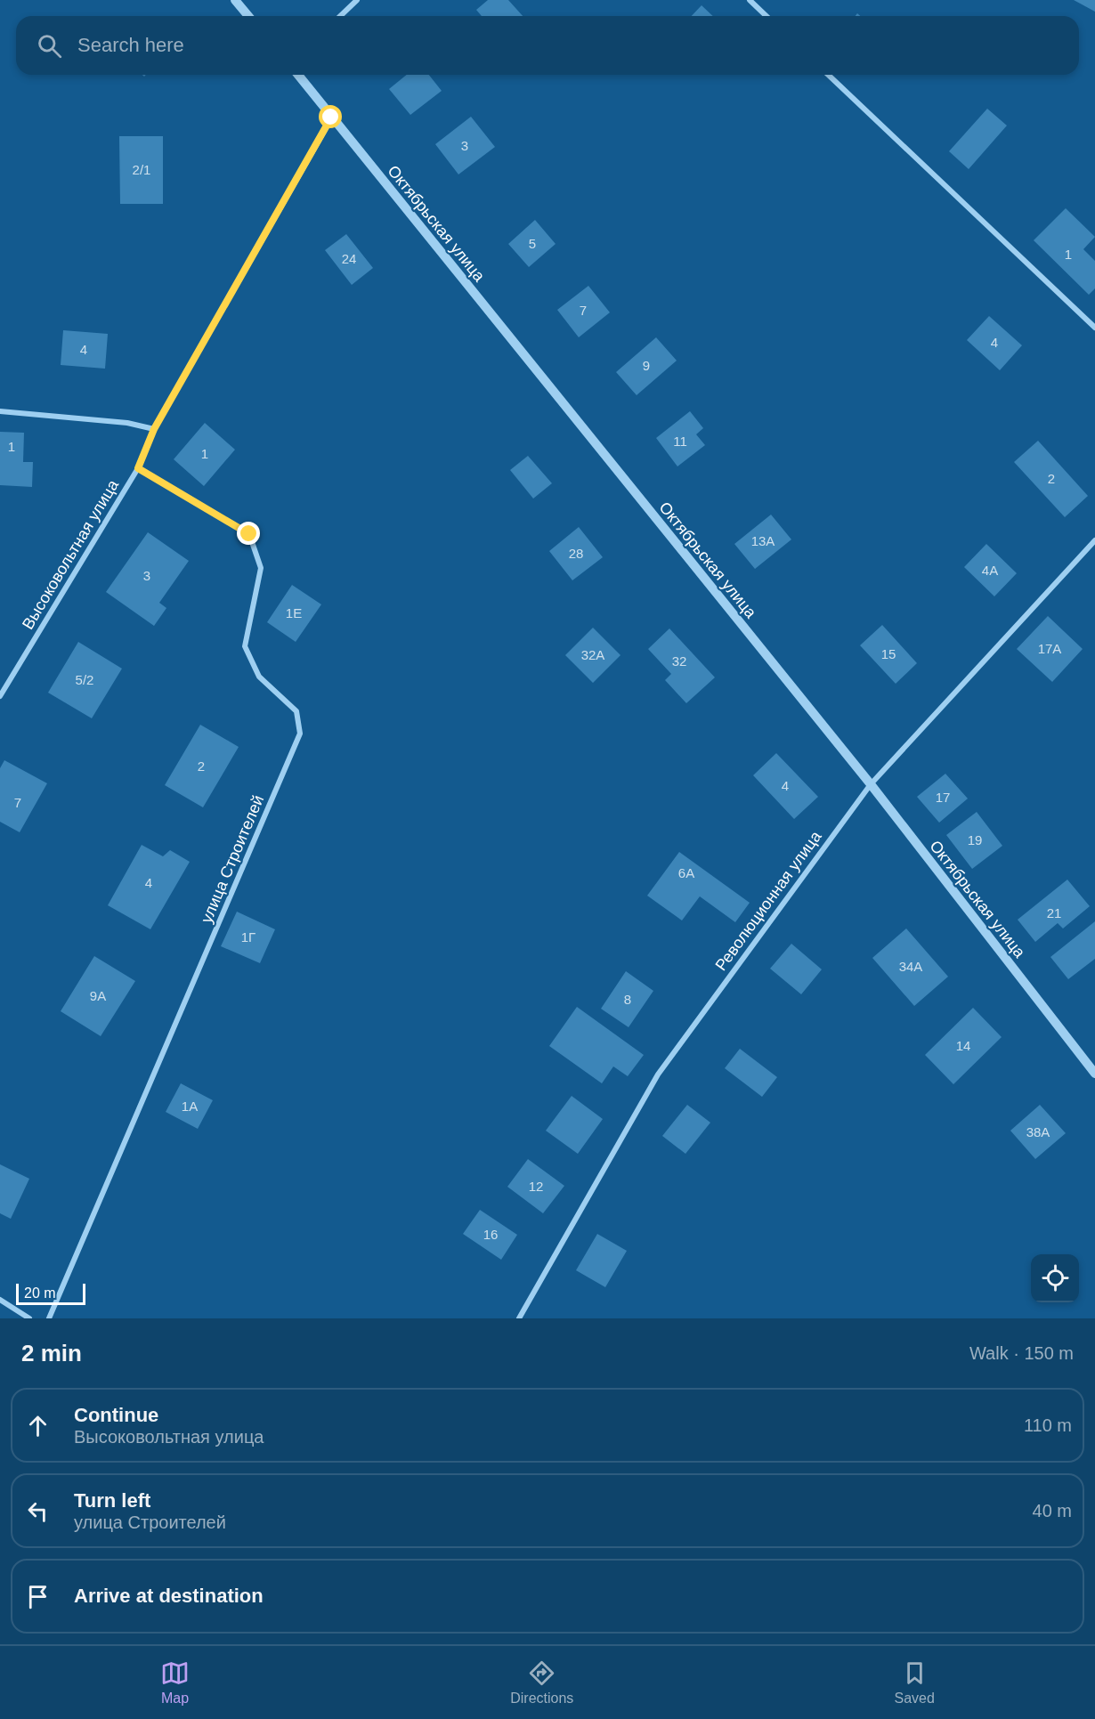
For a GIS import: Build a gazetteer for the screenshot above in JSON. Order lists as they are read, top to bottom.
{
  "streets": {
    "street": [
      "Октябрьская улица",
      "Высоковольтная улица",
      "улица Строителей",
      "Революционная улица"
    ]
  },
  "crossings": [
    ["Октябрьская улица", "Высоковольтная улица"],
    ["Октябрьская улица", "Революционная улица"],
    ["Высоковольтная улица", "улица Строителей"]
  ],
  "house_numbers": [
    "3",
    "2/1",
    "5",
    "1",
    "24",
    "7",
    "4",
    "4",
    "9",
    "11",
    "1",
    "1",
    "2",
    "13А",
    "28",
    "4А",
    "3",
    "1Е",
    "17А",
    "15",
    "32А",
    "32",
    "5/2",
    "2",
    "4",
    "17",
    "7",
    "19",
    "6А",
    "4",
    "21",
    "1Г",
    "34А",
    "9А",
    "8",
    "14",
    "1А",
    "38А",
    "12",
    "16"
  ],
  "scale_bar": "20 m",
  "page": {
    "search": "Search here",
    "scale": "20 m",
    "heading": ["2 min", "Walk · 150 m"],
    "list": [
      ["Continue", "Высоковольтная улица", "110 m"],
      ["Turn left", "улица Строителей", "40 m"],
      "Arrive at destination"
    ],
    "nav": ["Map", "Directions", "Saved"]
  }
}
